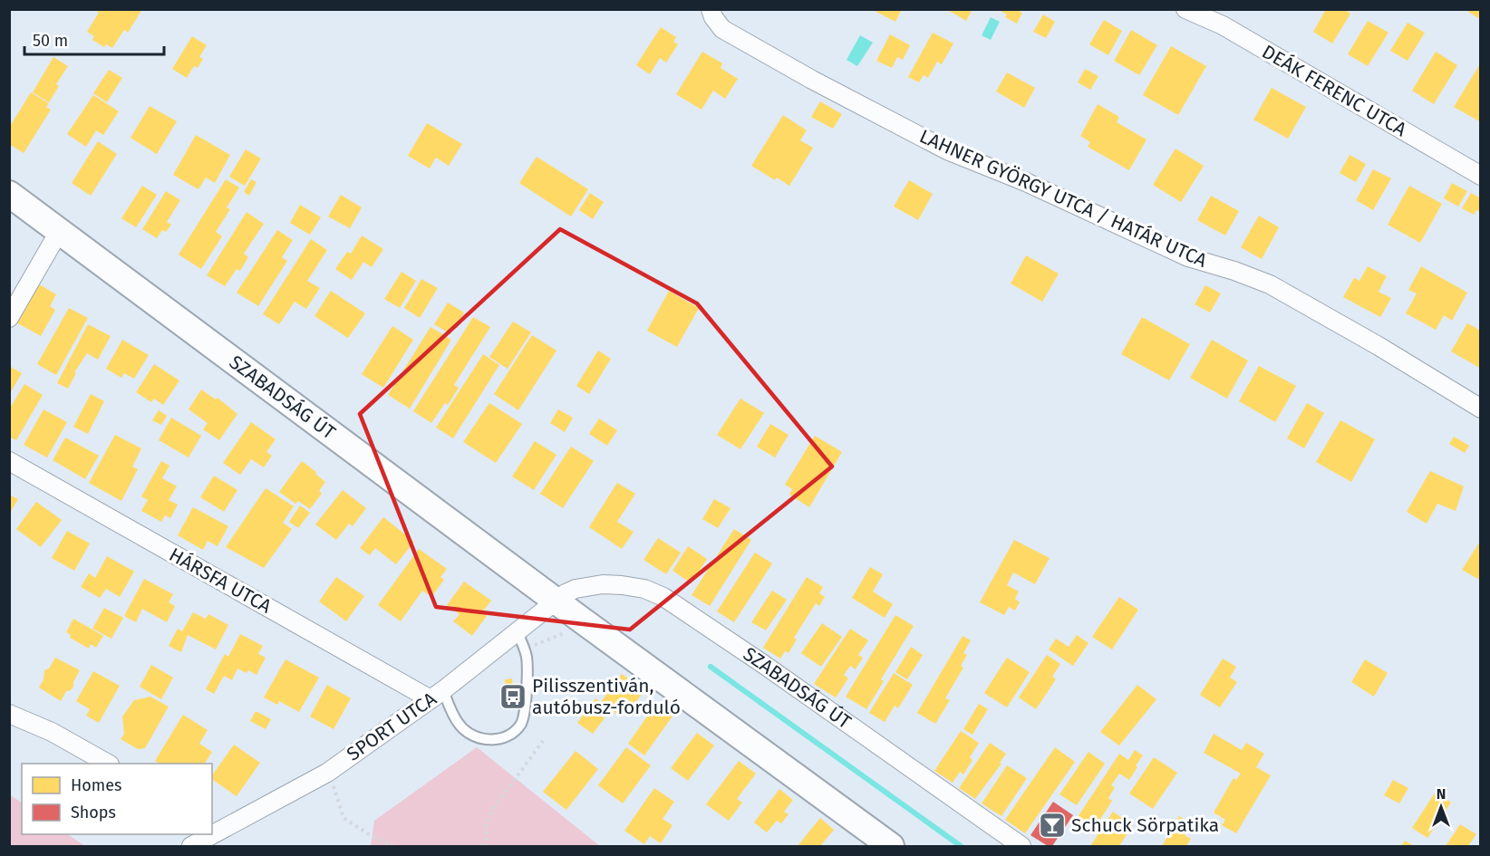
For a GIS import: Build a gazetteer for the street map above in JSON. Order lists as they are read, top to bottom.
{
  "streets": {
    "main road": ["SZABADSÁG ÚT"],
    "street": [
      "DEÁK FERENC UTCA",
      "LAHNER GYÖRGY UTCA / HATÁR UTCA",
      "HÁRSFA UTCA",
      "SPORT UTCA"
    ]
  },
  "crossings": [
    ["SZABADSÁG ÚT", "SPORT UTCA"],
    ["HÁRSFA UTCA", "SPORT UTCA"]
  ],
  "places": {
    "bus stop": ["Pilisszentiván, autóbusz-forduló"],
    "bar": ["Schuck Sörpatika"]
  },
  "legend": ["Homes", "Shops"],
  "scale_bar": "50 m",
  "north": "top"
}
